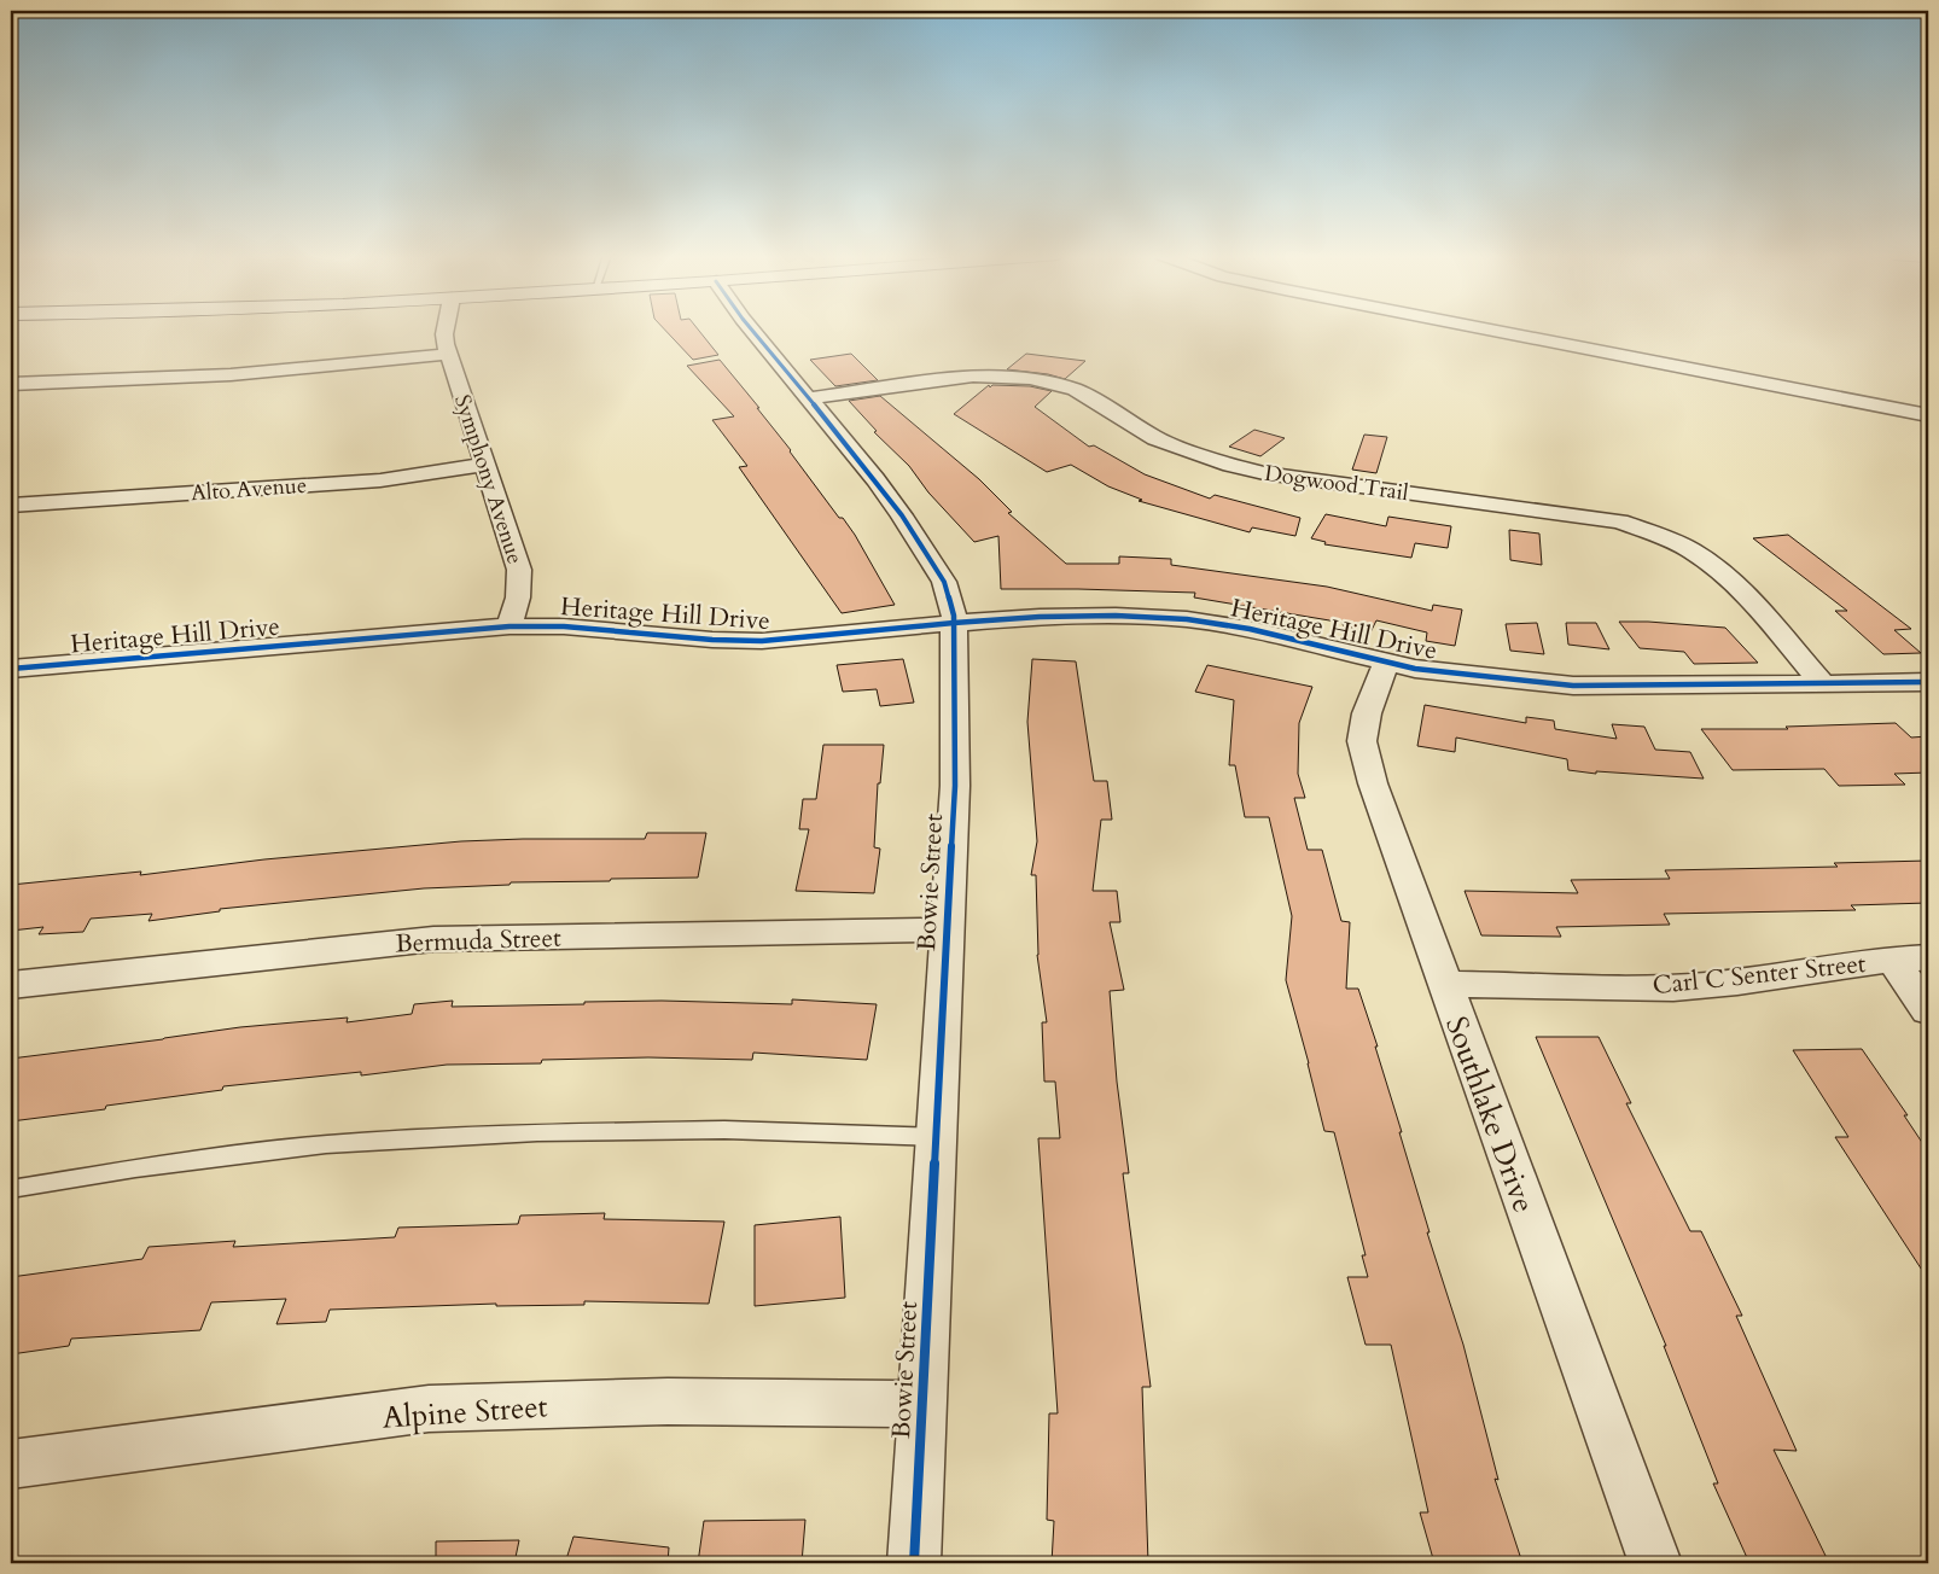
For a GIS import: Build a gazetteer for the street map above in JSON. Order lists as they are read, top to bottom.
{
  "streets": {
    "street": [
      "Symphony Avenue",
      "Dogwood Trail",
      "Alto Avenue",
      "Heritage Hill Drive",
      "Bowie Street",
      "Bermuda Street",
      "Carl C Senter Street",
      "Southlake Drive",
      "Alpine Street"
    ]
  },
  "crossings": [
    ["Symphony Avenue", "Alto Avenue"],
    ["Symphony Avenue", "Heritage Hill Drive"],
    ["Dogwood Trail", "Heritage Hill Drive"],
    ["Dogwood Trail", "Bowie Street"],
    ["Heritage Hill Drive", "Bowie Street"],
    ["Heritage Hill Drive", "Southlake Drive"],
    ["Bowie Street", "Bermuda Street"],
    ["Bowie Street", "Alpine Street"],
    ["Carl C Senter Street", "Southlake Drive"]
  ]
}
